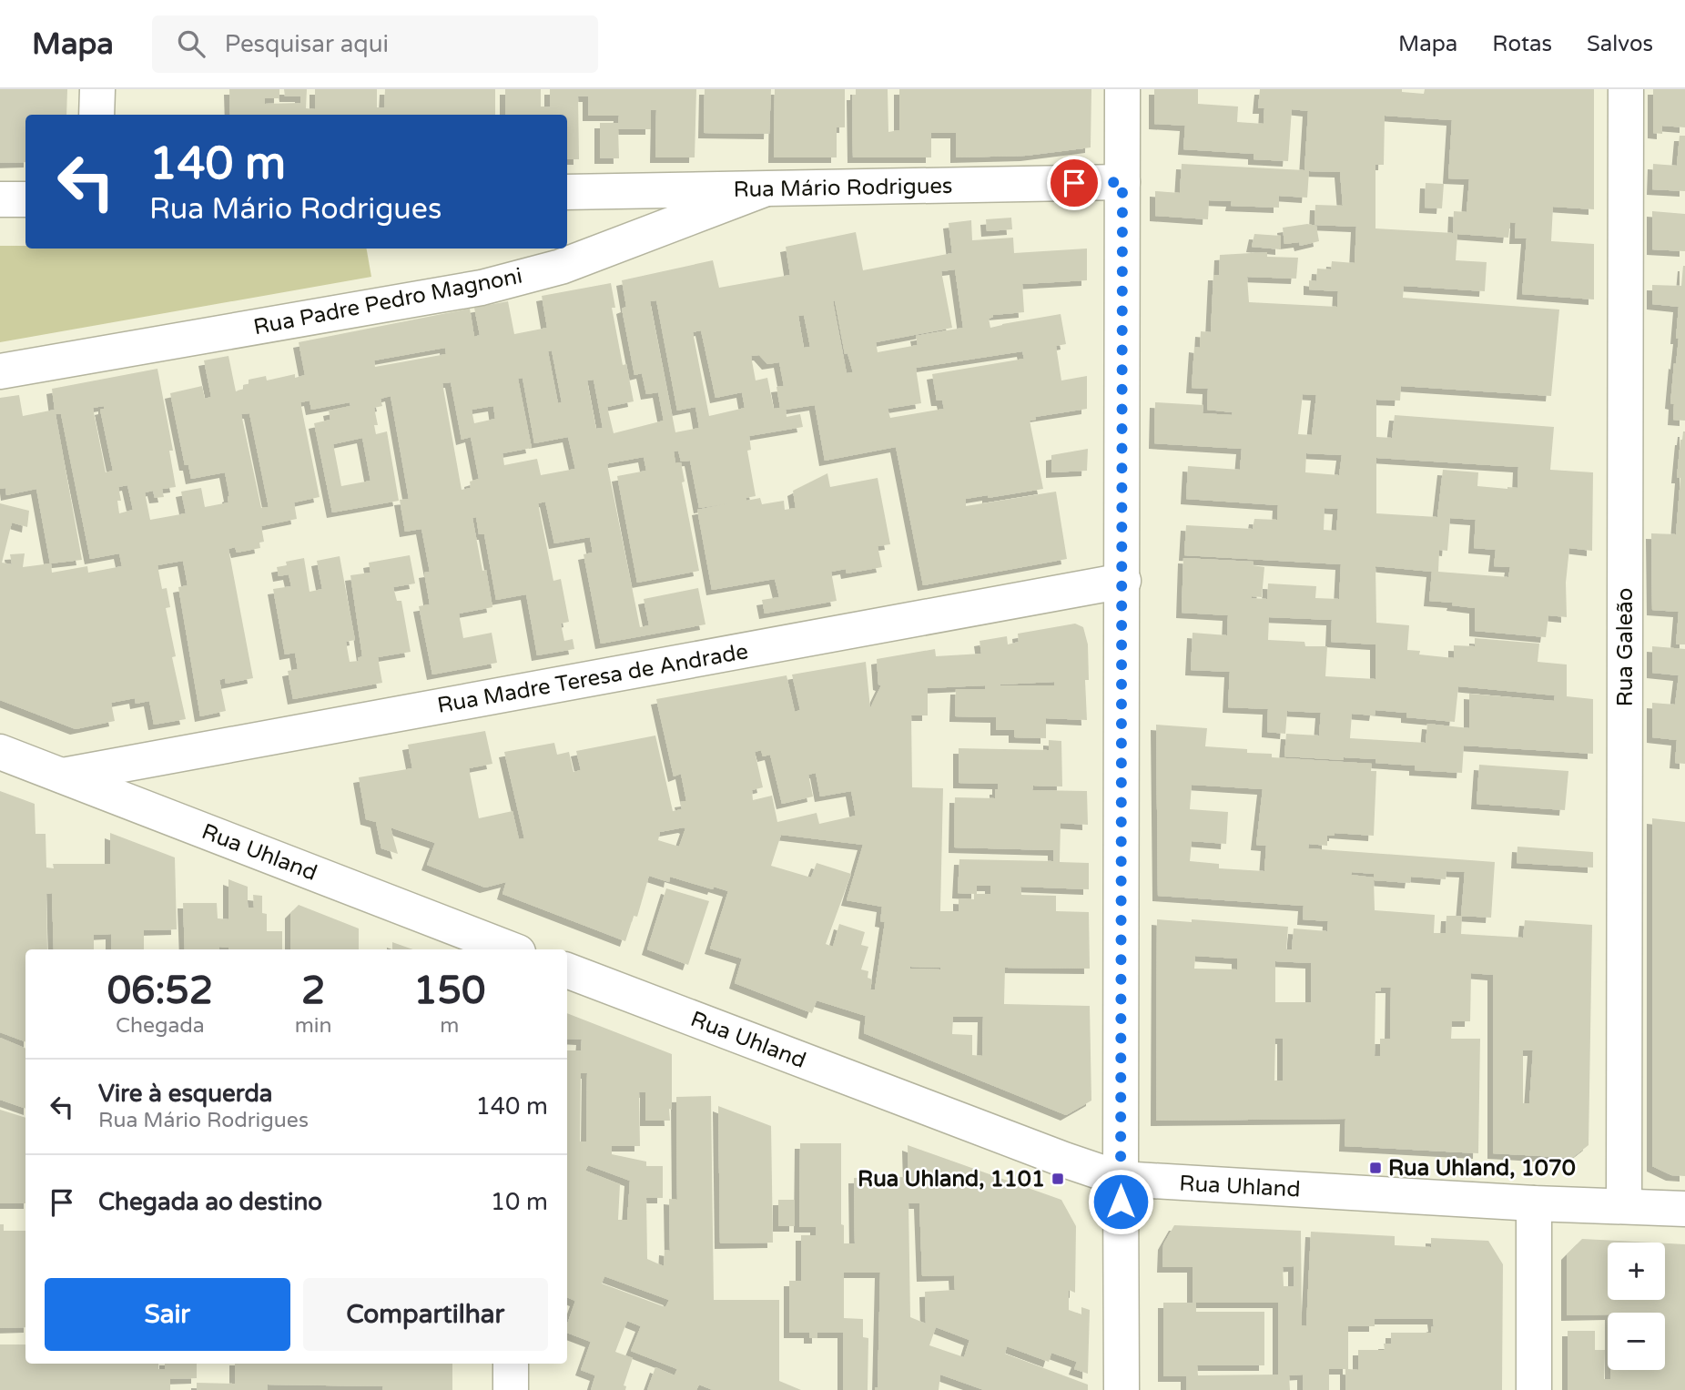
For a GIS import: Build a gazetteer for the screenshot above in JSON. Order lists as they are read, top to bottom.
{
  "streets": {
    "street": [
      "Rua Mário Rodrigues",
      "Rua Padre Pedro Magnoni",
      "Rua Galeão",
      "Rua Madre Teresa de Andrade",
      "Rua Uhland"
    ]
  },
  "crossings": [
    ["Rua Mário Rodrigues", "Rua Padre Pedro Magnoni"],
    ["Rua Galeão", "Rua Uhland"],
    ["Rua Madre Teresa de Andrade", "Rua Uhland"]
  ],
  "places": {
    "transit": ["Rua Uhland, 1070", "Rua Uhland, 1101"]
  },
  "page": {
    "header": "Mapa",
    "search": "Pesquisar aqui",
    "nav": ["Mapa", "Rotas", "Salvos"],
    "turn": ["140 m", "Rua Mário Rodrigues"],
    "eta": [
      "06:52",
      "Chegada",
      "2",
      "min",
      "150",
      "m"
    ],
    "list": [
      {
        "name": "Vire à esquerda",
        "note": "Rua Mário Rodrigues",
        "value": "140 m"
      },
      {
        "name": "Chegada ao destino",
        "value": "10 m"
      }
    ],
    "map_buttons": ["+", "−"],
    "buttons": ["Sair", "Compartilhar"]
  }
}
